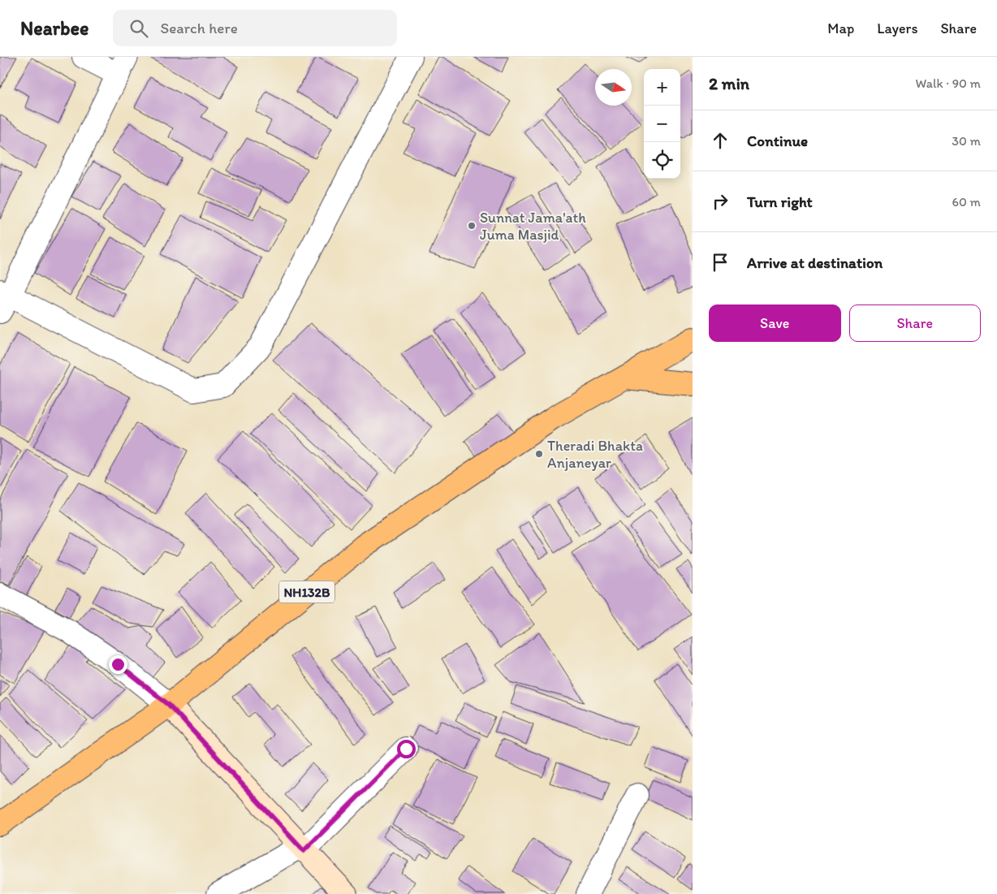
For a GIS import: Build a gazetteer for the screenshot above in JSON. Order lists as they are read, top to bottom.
{
  "streets": {
    "highway": ["NH132B"]
  },
  "places": ["Sunnat Jama'ath Juma Masjid", "Theradi Bhakta Anjaneyar"],
  "north": "right",
  "page": {
    "header": "Nearbee",
    "search": "Search here",
    "nav": ["Map", "Layers", "Share"],
    "heading": ["2 min", "Walk · 90 m"],
    "map_buttons": ["+", "−"],
    "list": [
      ["Continue", "30 m"],
      ["Turn right", "60 m"],
      "Arrive at destination"
    ],
    "buttons": ["Save", "Share"]
  }
}
